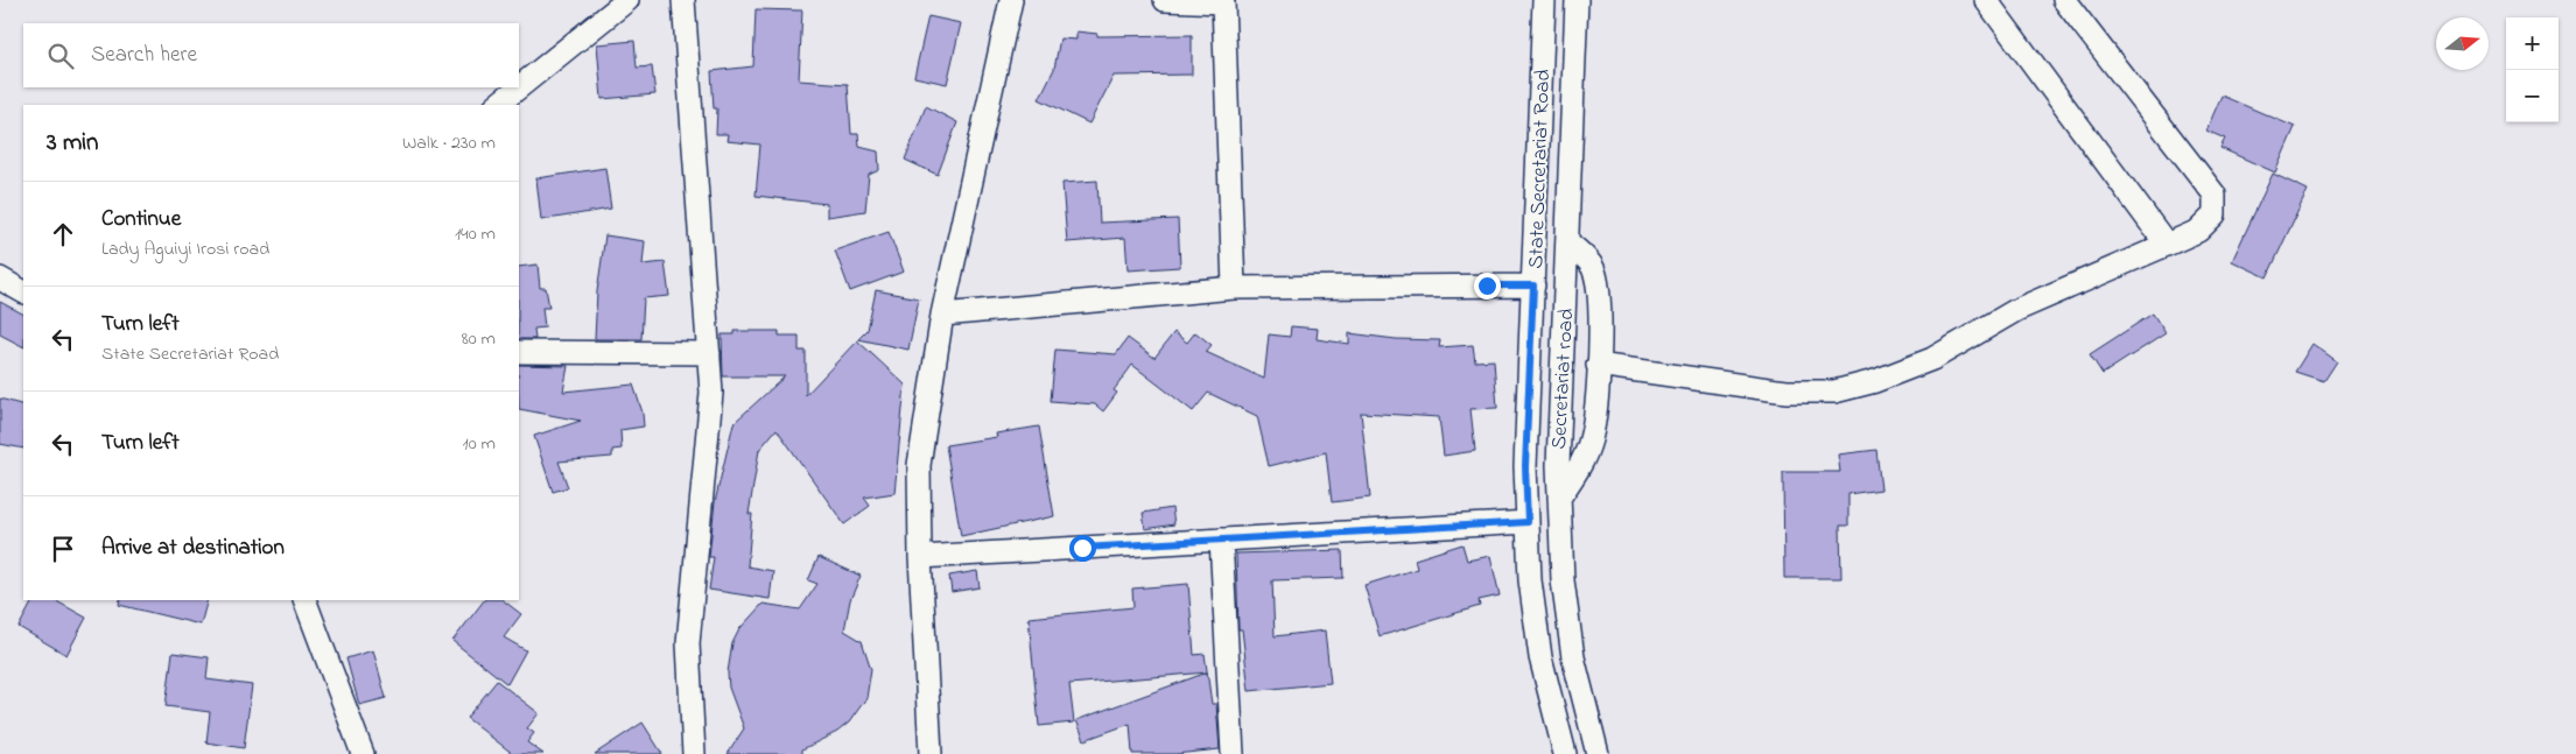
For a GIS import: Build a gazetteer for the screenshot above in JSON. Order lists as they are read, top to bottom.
{
  "streets": {
    "street": ["State Secretariat Road", "Secretariat road"]
  },
  "north": "right",
  "page": {
    "map_buttons": ["+", "−"],
    "search": "Search here",
    "heading": ["3 min", "Walk · 230 m"],
    "list": [
      ["Continue", "Lady Aguiyi Irosi road", "140 m"],
      ["Turn left", "State Secretariat Road", "80 m"],
      ["Turn left", "10 m"],
      "Arrive at destination"
    ]
  }
}
